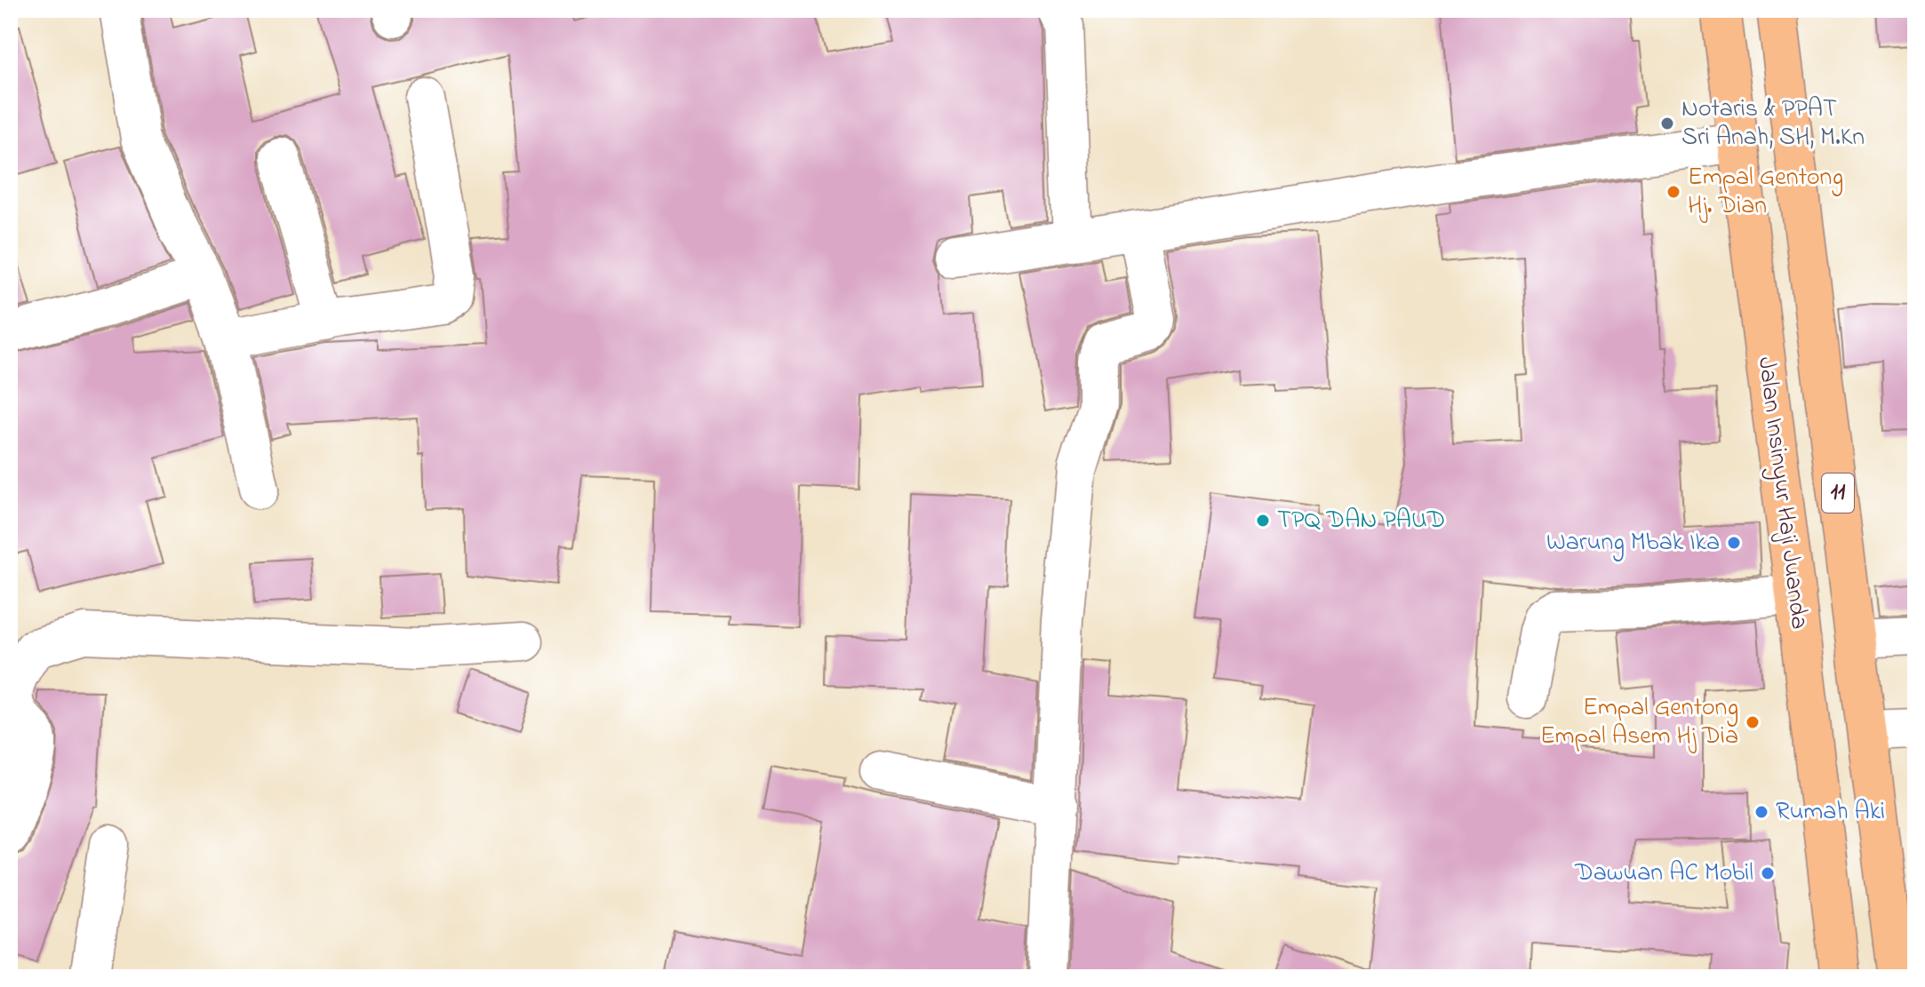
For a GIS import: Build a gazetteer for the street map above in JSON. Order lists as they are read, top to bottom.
{
  "streets": {
    "highway": ["Jalan Insinyur Haji Juanda", "11"]
  },
  "places": [
    "Notaris & PPAT Sri Anah, SH, M.Kn",
    "Empal Gentong Hj. Dian",
    "TPQ DAN PAUD",
    "Warung Mbak Ika",
    "Empal Gentong Empal Asem Hj Dia",
    "Rumah Aki",
    "Dawuan AC Mobil"
  ]
}
